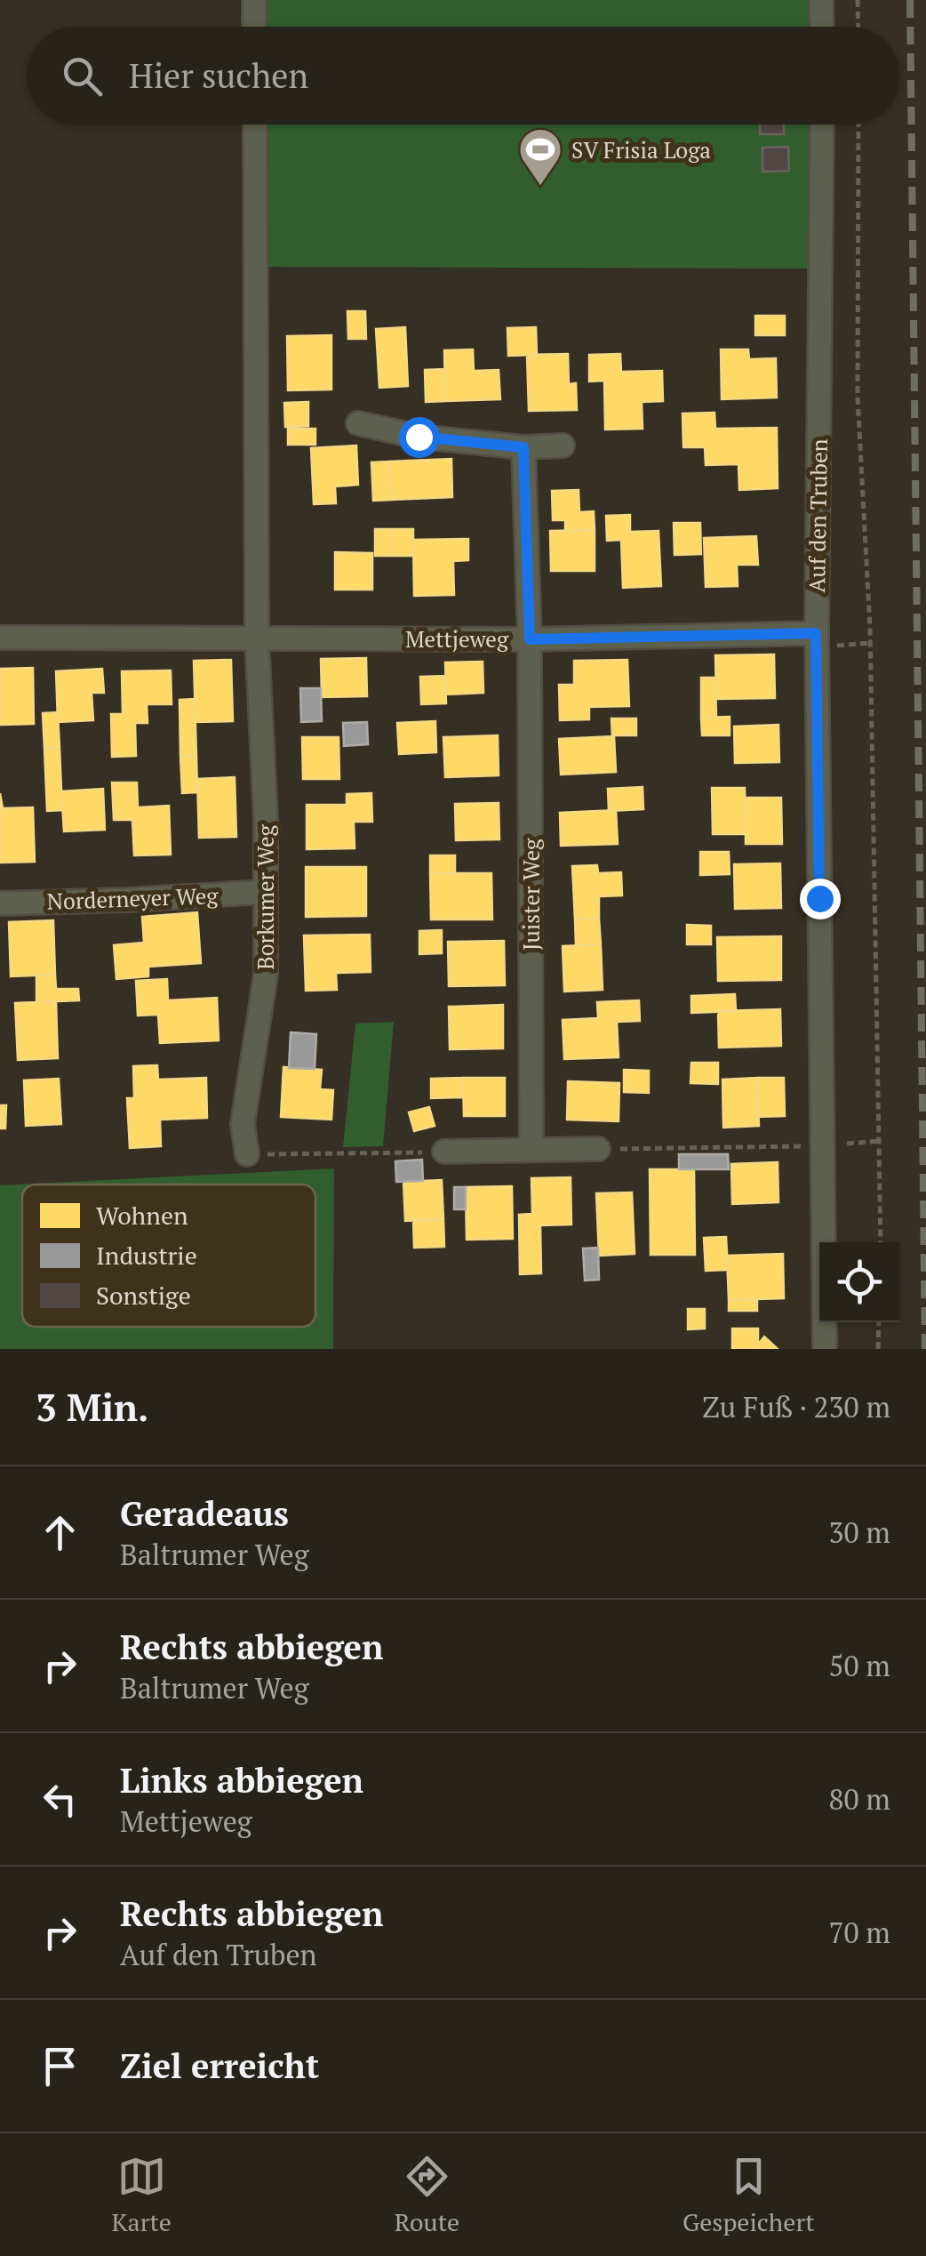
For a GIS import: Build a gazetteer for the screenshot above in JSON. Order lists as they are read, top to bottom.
{
  "streets": {
    "street": [
      "Auf den Truben",
      "Mettjeweg",
      "Juister Weg",
      "Borkumer Weg",
      "Norderneyer Weg"
    ]
  },
  "crossings": [
    ["Auf den Truben", "Mettjeweg"],
    ["Mettjeweg", "Juister Weg"],
    ["Mettjeweg", "Borkumer Weg"],
    ["Borkumer Weg", "Norderneyer Weg"]
  ],
  "places": {
    "sports": ["SV Frisia Loga"]
  },
  "legend": ["Wohnen", "Industrie", "Sonstige"],
  "page": {
    "search": "Hier suchen",
    "heading": ["3 Min.", "Zu Fuß · 230 m"],
    "list": [
      ["Geradeaus", "Baltrumer Weg", "30 m"],
      ["Rechts abbiegen", "Baltrumer Weg", "50 m"],
      ["Links abbiegen", "Mettjeweg", "80 m"],
      ["Rechts abbiegen", "Auf den Truben", "70 m"],
      "Ziel erreicht"
    ],
    "nav": ["Karte", "Route", "Gespeichert"]
  }
}
